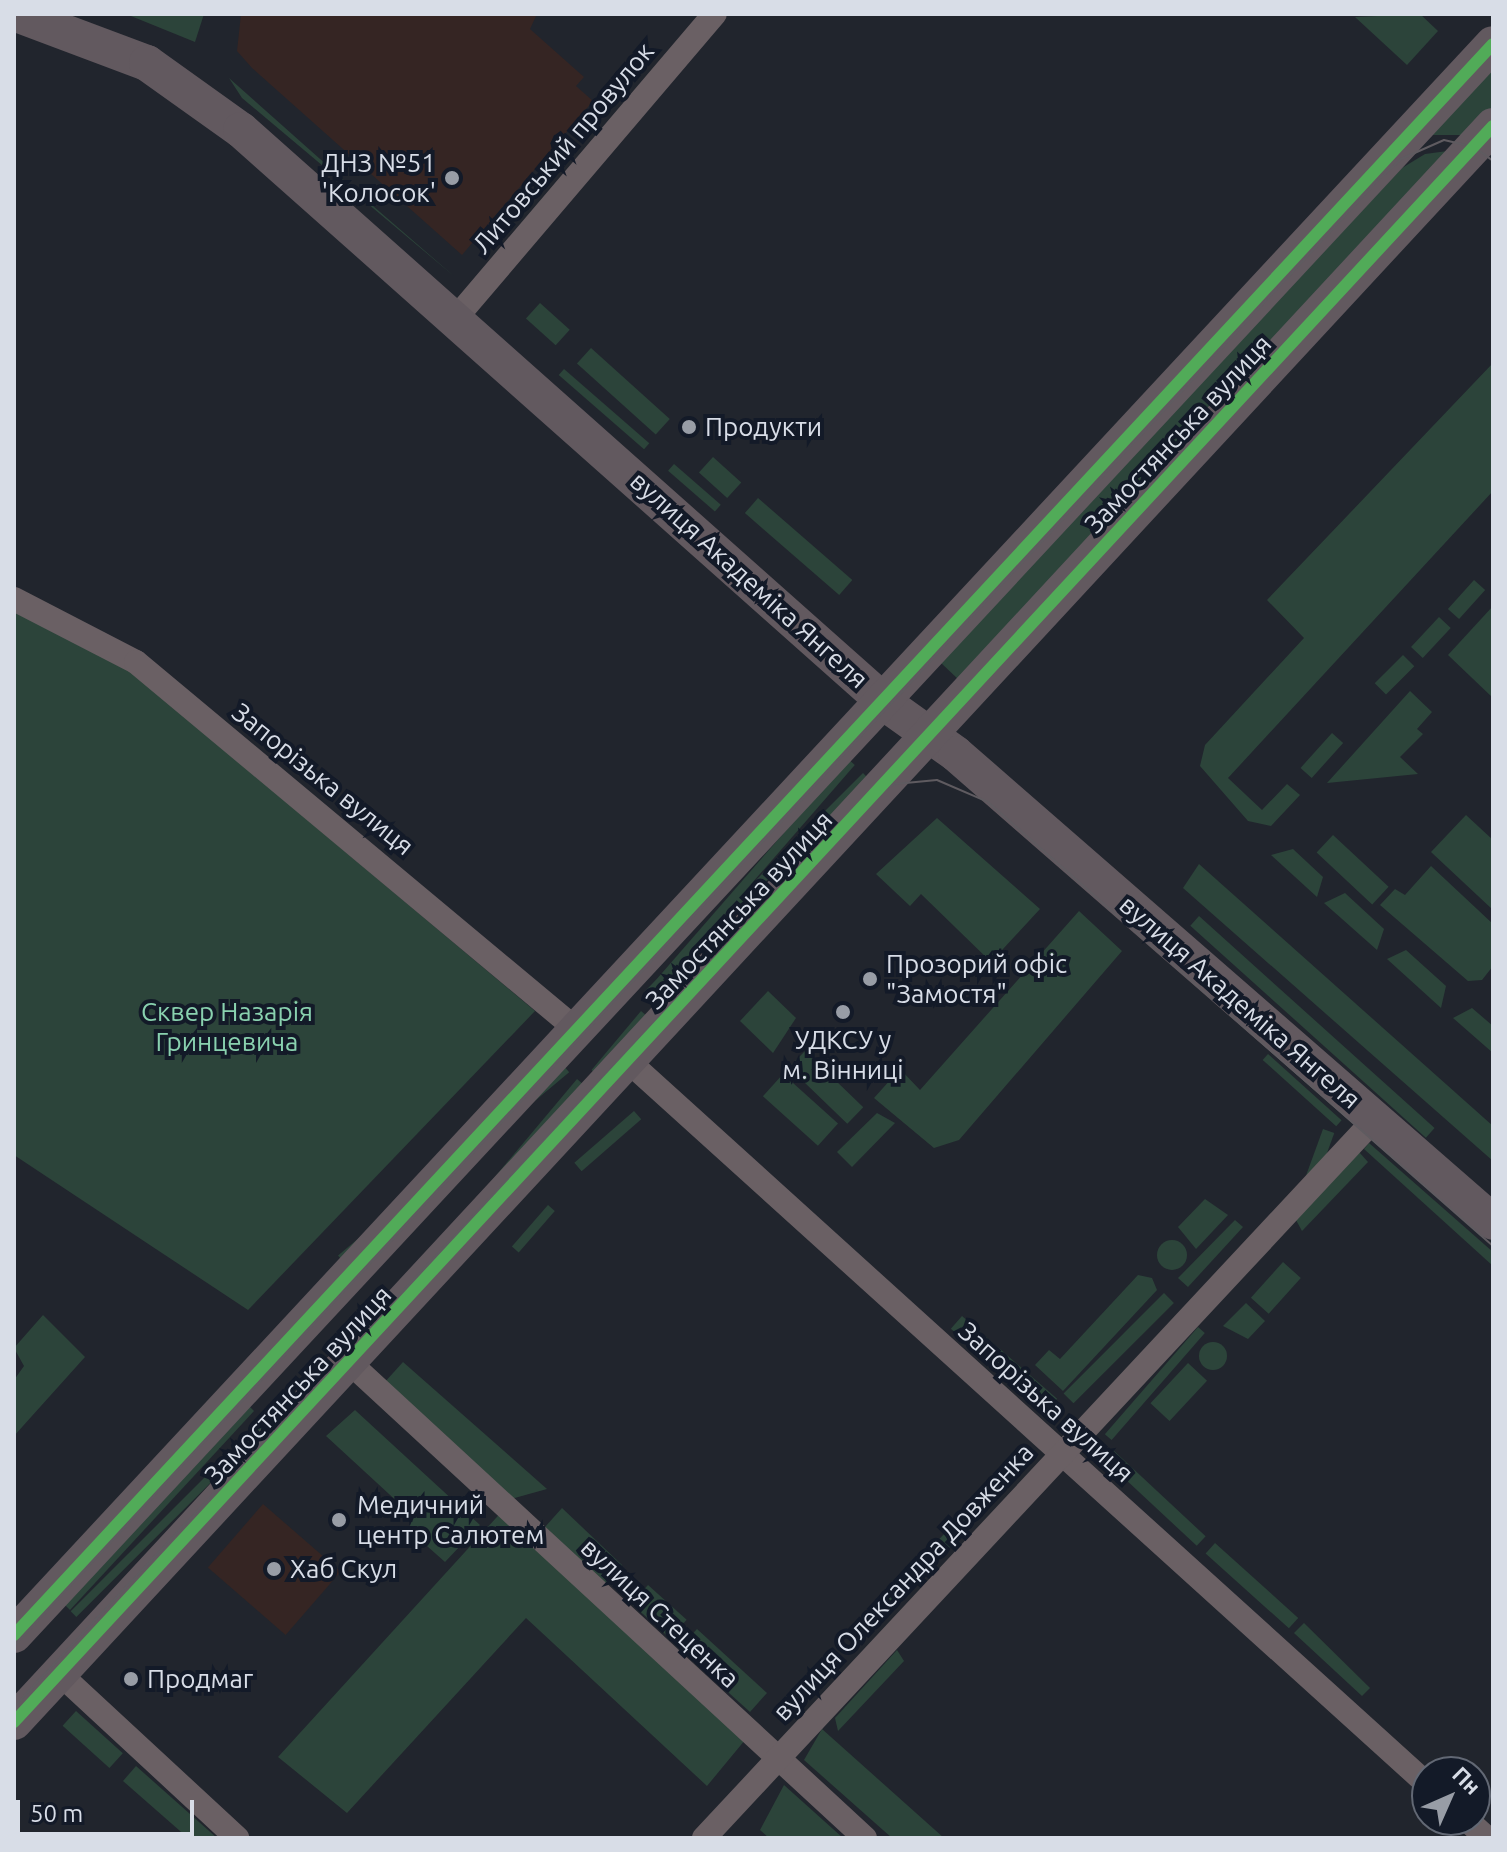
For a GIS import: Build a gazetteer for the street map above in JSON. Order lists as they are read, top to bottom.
{
  "streets": {
    "main road": ["Замостянська вулиця", "вулиця Академіка Янгеля"],
    "street": [
      "Литовський провулок",
      "Запорізька вулиця",
      "вулиця Олександра Довженка",
      "вулиця Стеценка"
    ]
  },
  "crossings": [
    ["Литовський провулок", "вулиця Академіка Янгеля"],
    ["Замостянська вулиця", "вулиця Академіка Янгеля"],
    ["Замостянська вулиця", "Запорізька вулиця"],
    ["Замостянська вулиця", "вулиця Стеценка"],
    ["вулиця Академіка Янгеля", "вулиця Олександра Довженка"],
    ["Запорізька вулиця", "вулиця Олександра Довженка"],
    ["вулиця Олександра Довженка", "вулиця Стеценка"]
  ],
  "parks": ["Сквер Назарія Гринцевича"],
  "places": [
    "ДНЗ №51 'Колосок'",
    "Продукти",
    "Прозорий офіс \"Замостя\"",
    "УДКСУ у м. Вінниці",
    "Медичний центр Салютем",
    "Хаб Скул",
    "Продмаг"
  ],
  "scale_bar": "50 m",
  "north": "top right"
}
